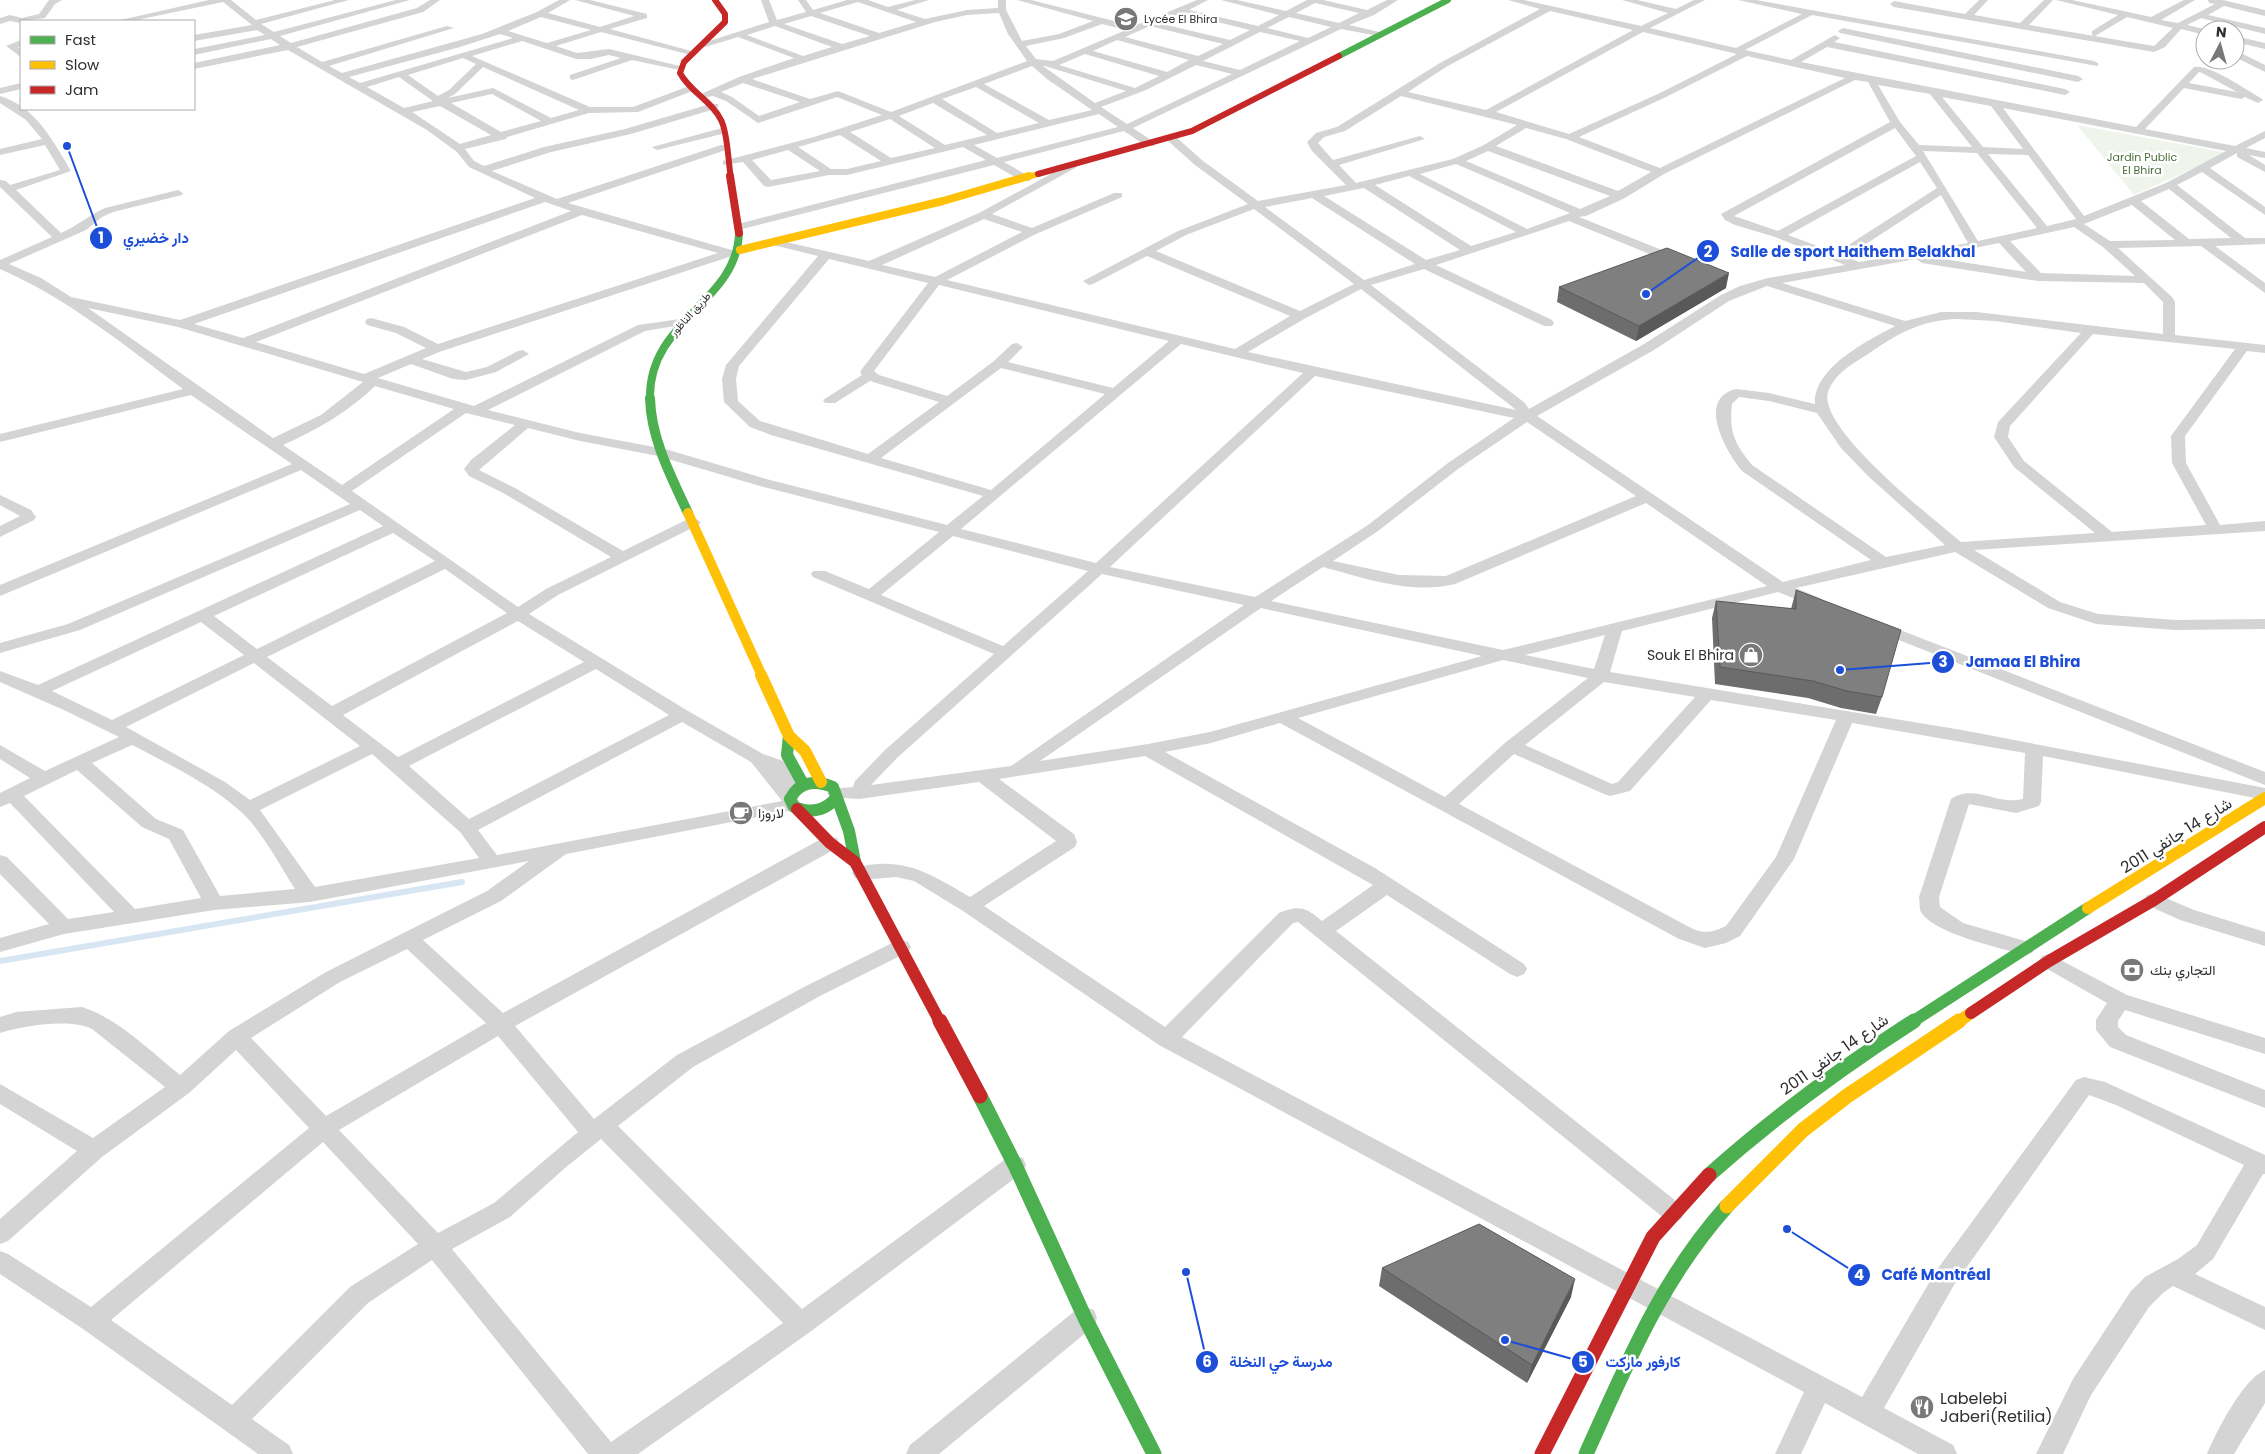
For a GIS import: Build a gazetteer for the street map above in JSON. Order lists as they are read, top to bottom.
{
  "streets": {
    "street": ["طريق الناظور", "شارع 14 جانفي 2011"]
  },
  "parks": ["Jardin Public El Bhira"],
  "places": {
    "school or university": ["Lycée El Bhira"],
    "other": [
      "دار خضيري",
      "Salle de sport Haithem Belakhal",
      "Jamaa El Bhira",
      "Café Montréal",
      "مدرسة حي النخلة",
      "كارفور ماركت"
    ],
    "shop": ["Souk El Bhira"],
    "cafe": ["لاروزا"],
    "bank": ["التجاري بنك"],
    "restaurant": ["Labelebi Jaberi(Retilia)"]
  },
  "legend": ["Fast", "Slow", "Jam"],
  "north": "top"
}
